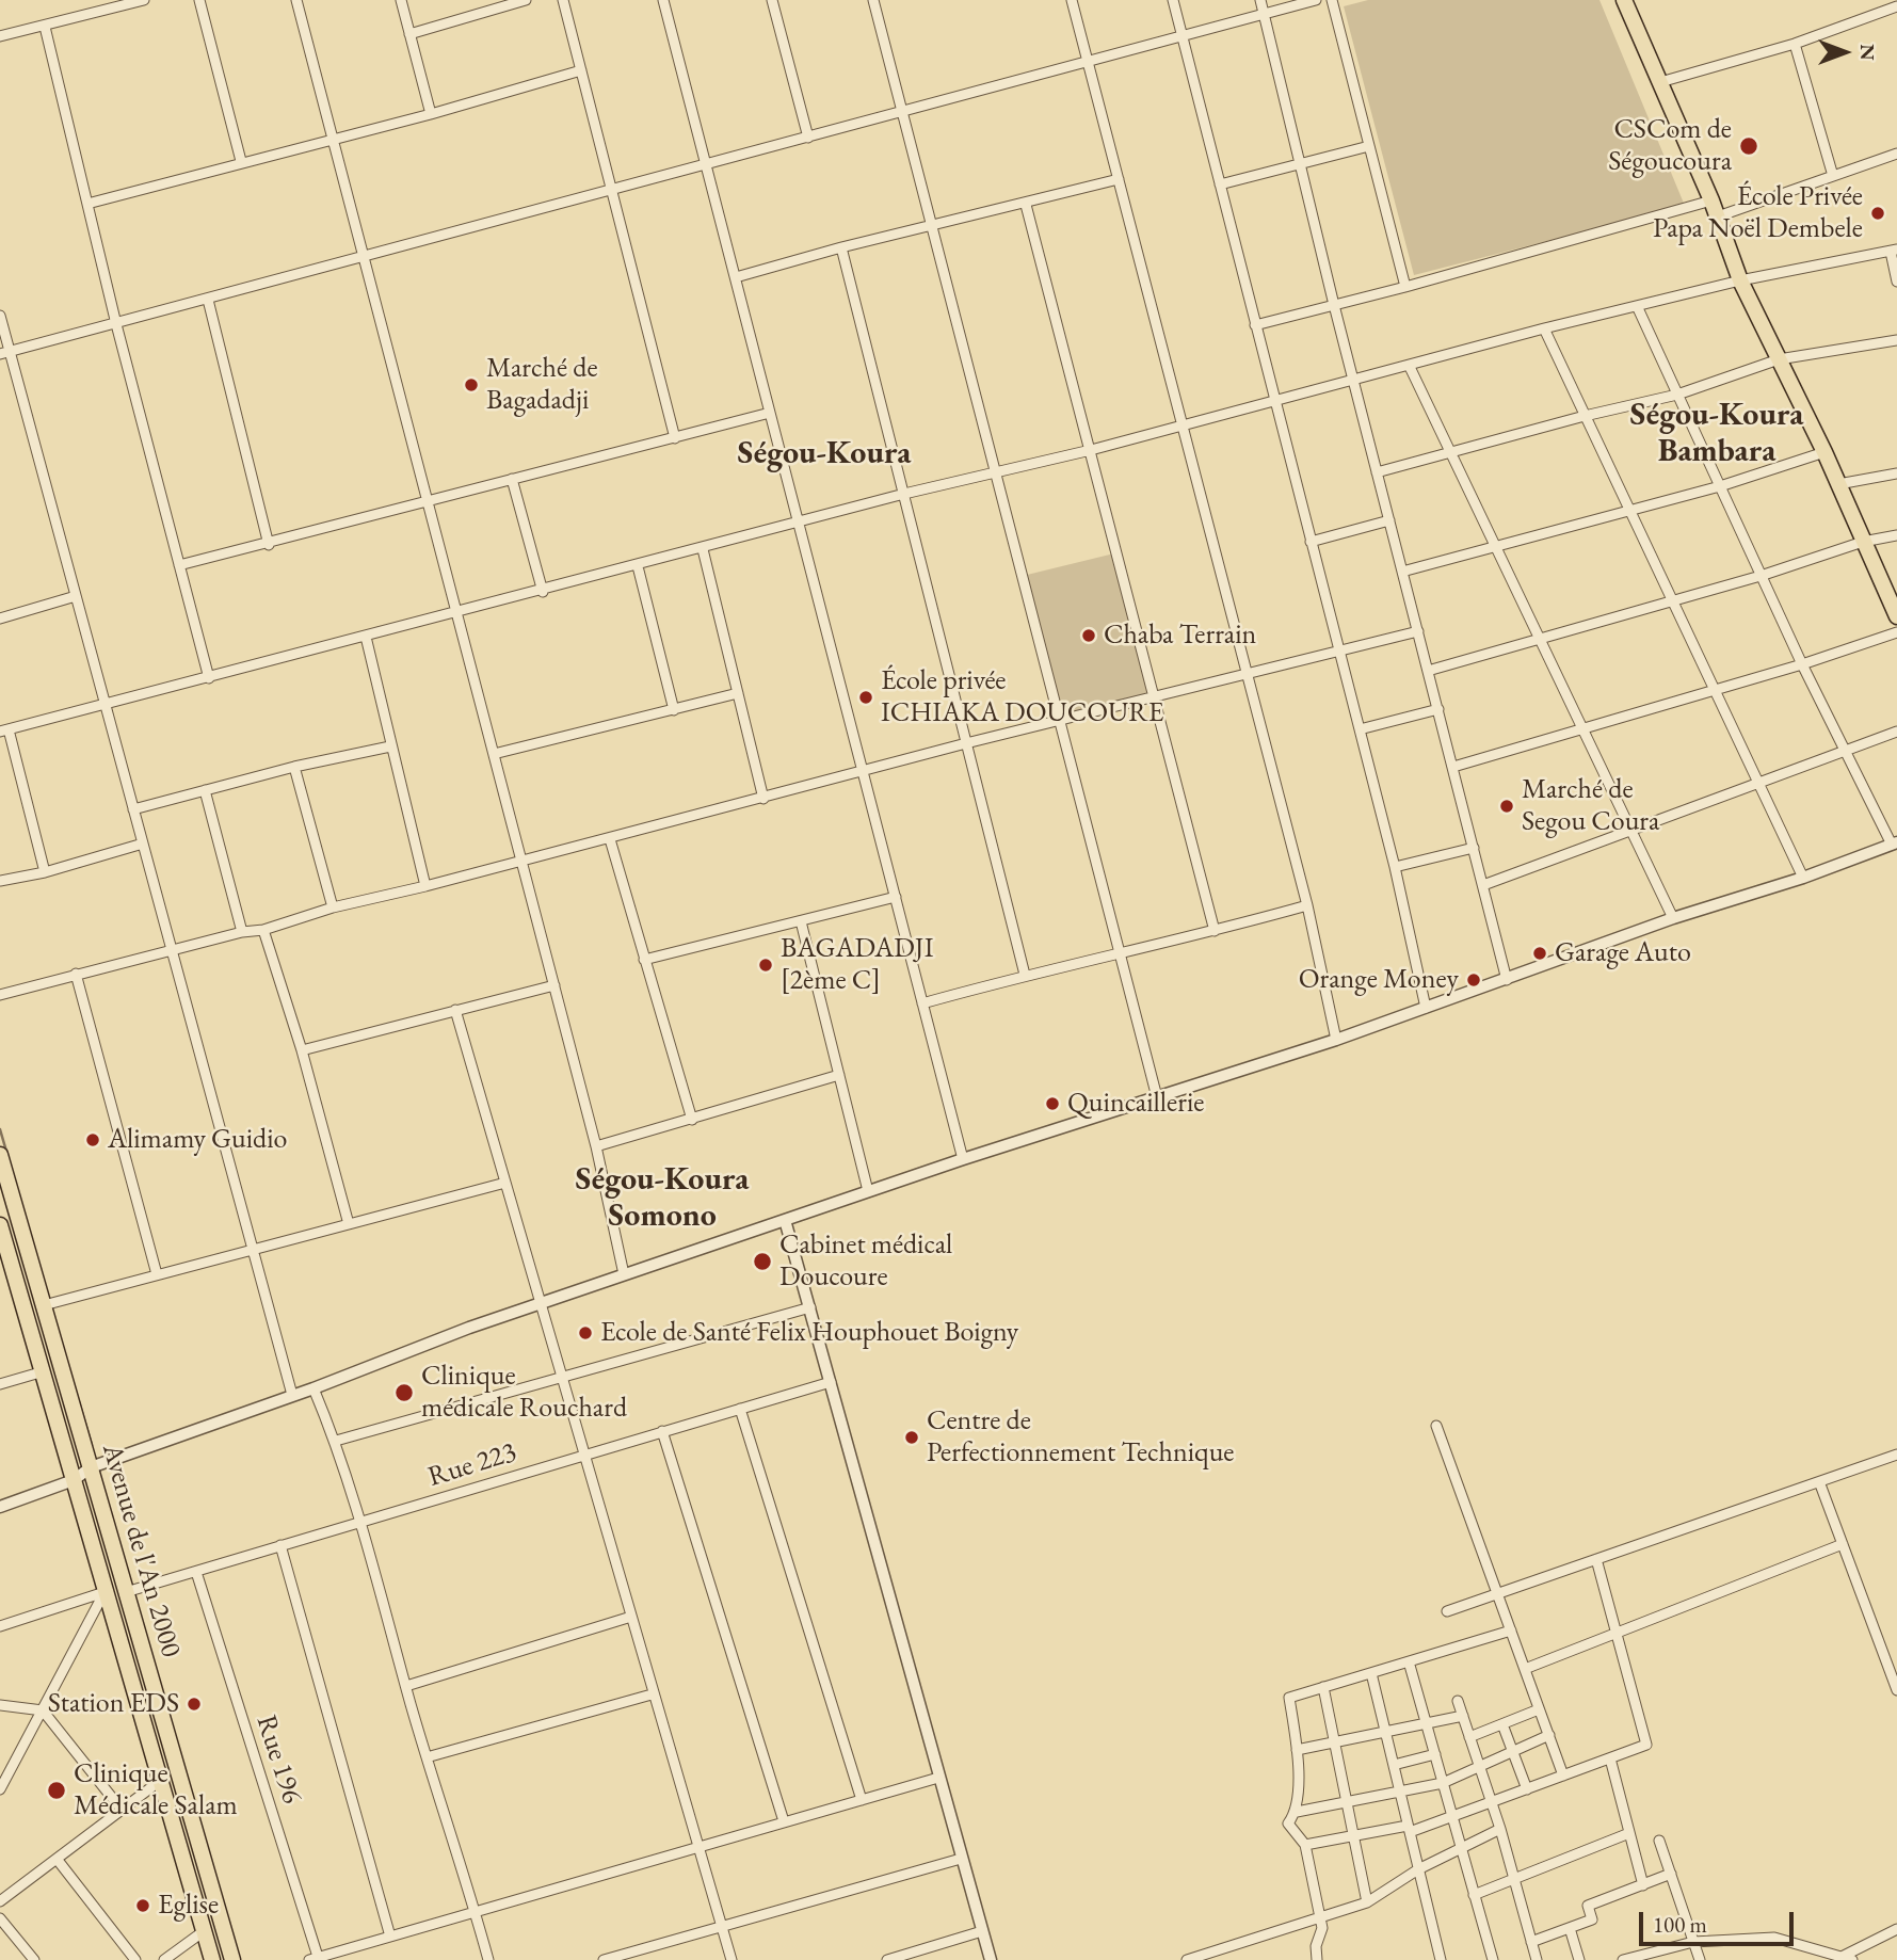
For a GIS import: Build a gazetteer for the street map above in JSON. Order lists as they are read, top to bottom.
{
  "streets": {
    "main road": ["Avenue de l'An 2000"],
    "street": ["Rue 223", "Rue 196"]
  },
  "crossings": [
    ["Rue 223", "Avenue de l'An 2000"],
    ["Rue 223", "Rue 196"]
  ],
  "districts": ["Ségou-Koura Bambara", "Ségou-Koura", "Ségou-Koura Somono"],
  "places": [
    "CSCom de Ségoucoura",
    "École Privée Papa Noël Dembele",
    "Marché de Bagadadji",
    "Chaba Terrain",
    "École privée ICHIAKA DOUCOURE",
    "Marché de Segou Coura",
    "Garage Auto",
    "BAGADADJI [2ème C]",
    "Orange Money",
    "Quincaillerie",
    "Alimamy Guidio",
    "Cabinet médical Doucoure",
    "Ecole de Santé Felix Houphouet Boigny",
    "Clinique médicale Rouchard",
    "Centre de Perfectionnement Technique",
    "Station EDS",
    "Clinique Médicale Salam",
    "Eglise"
  ],
  "scale_bar": "100 m",
  "north": "right"
}
